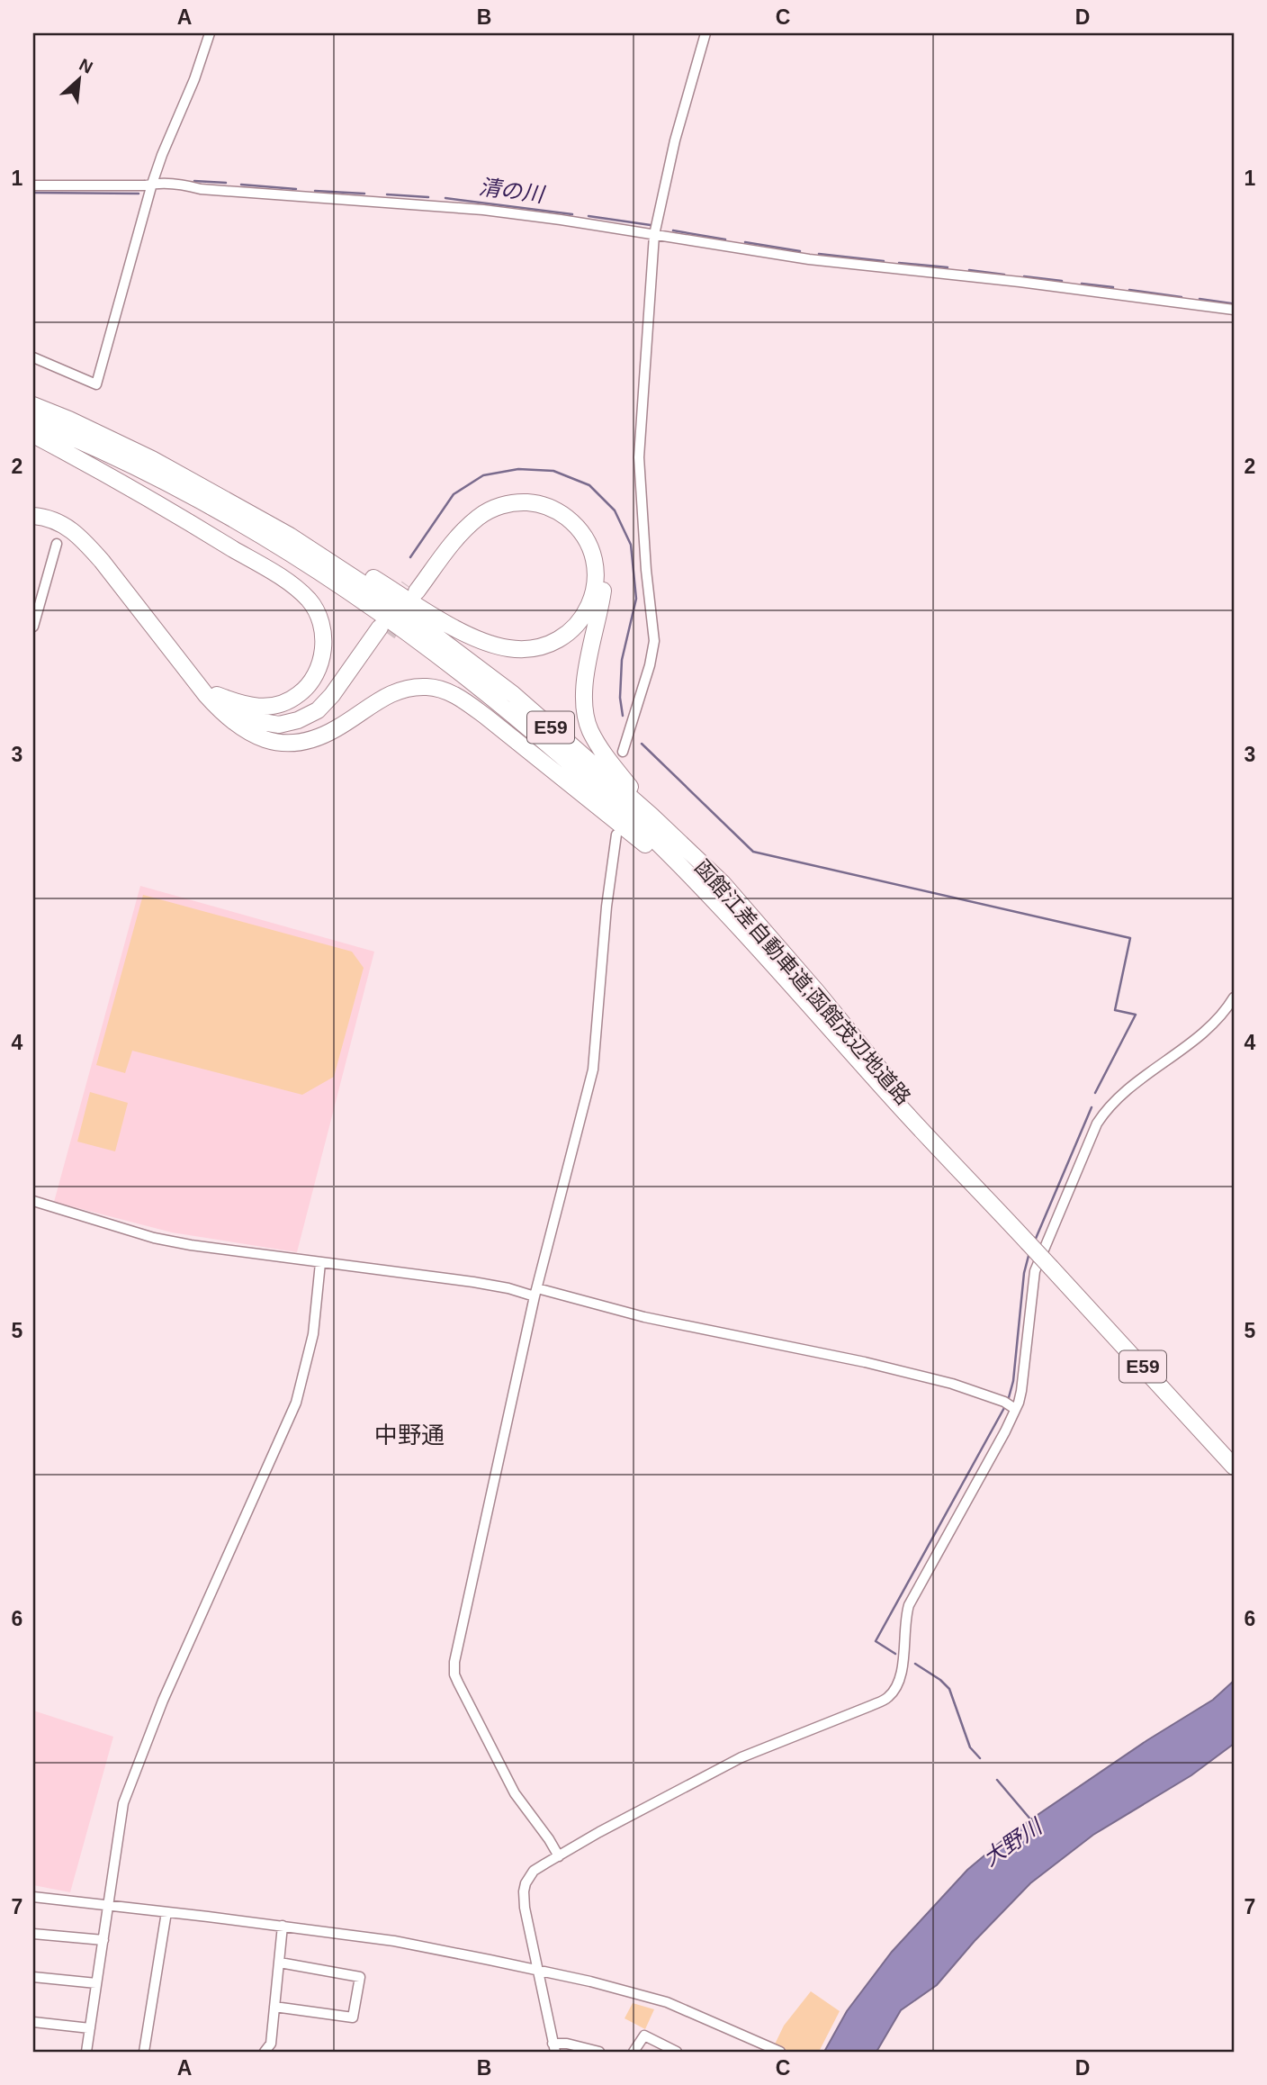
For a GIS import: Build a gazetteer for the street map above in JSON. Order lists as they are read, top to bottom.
{
  "streets": {
    "highway": ["E59", "函館江差自動車道;函館茂辺地道路"]
  },
  "districts": ["中野通"],
  "water": ["清の川", "大野川"],
  "north": "top right",
  "grid": {
    "columns": [
      "A",
      "B",
      "C",
      "D"
    ],
    "rows": [
      "1",
      "2",
      "3",
      "4",
      "5",
      "6",
      "7"
    ]
  }
}
